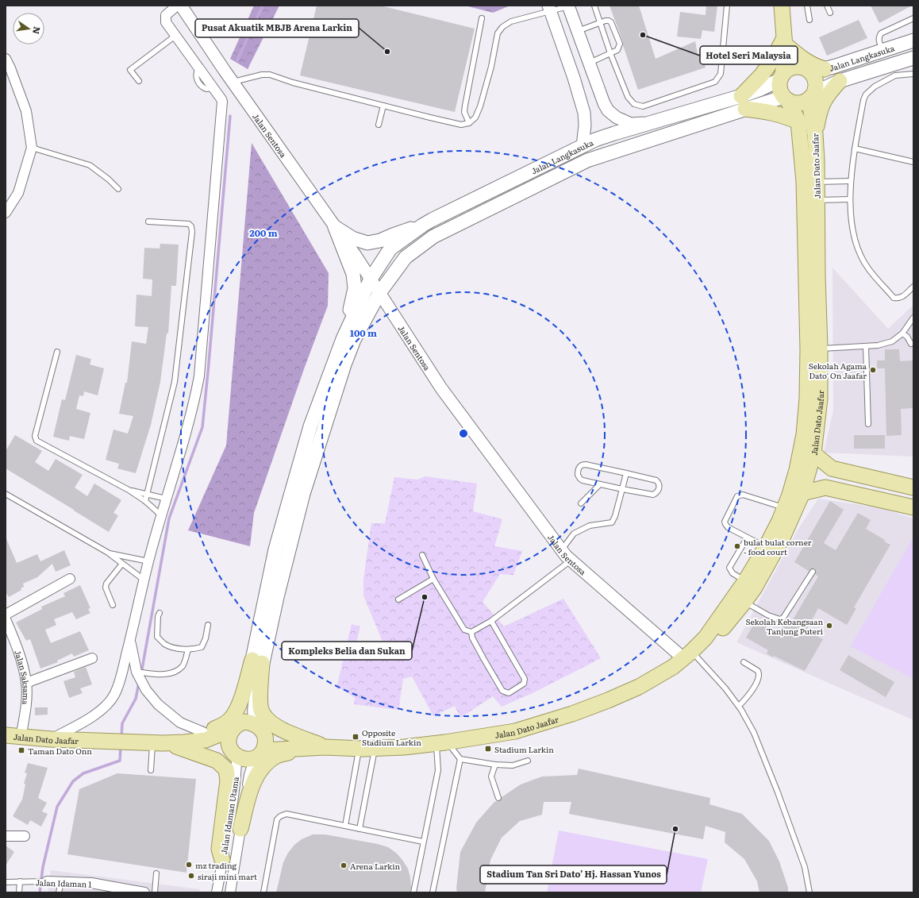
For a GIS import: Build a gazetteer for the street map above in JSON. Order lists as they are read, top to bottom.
{
  "streets": {
    "main road": ["Jalan Langkasuka", "Jalan Dato Jaafar"],
    "street": [
      "Jalan Sentosa",
      "Jalan Saksama",
      "Jalan Idaman Utama",
      "Jalan Idaman 1"
    ]
  },
  "crossings": [
    ["Jalan Langkasuka", "Jalan Sentosa"],
    ["Jalan Langkasuka", "Jalan Dato Jaafar"],
    ["Jalan Sentosa", "Jalan Dato Jaafar"],
    ["Jalan Dato Jaafar", "Jalan Saksama"],
    ["Jalan Dato Jaafar", "Jalan Idaman Utama"]
  ],
  "places": {
    "other": [
      "Hotel Seri Malaysia",
      "Pusat Akuatik MBJB Arena Larkin",
      "Sekolah Agama Dato' On Jaafar",
      "bulat bulat corner - food court",
      "Kompleks Belia dan Sukan",
      "Sekolah Kebangsaan Tanjung Puteri",
      "Stadium Tan Sri Dato’ Hj. Hassan Yunos",
      "mz trading",
      "Arena Larkin",
      "siraji mini mart"
    ],
    "transit": ["Opposite Stadium Larkin", "Stadium Larkin", "Taman Dato Onn"]
  },
  "north": "right",
  "rings": ["200 m", "100 m"]
}
